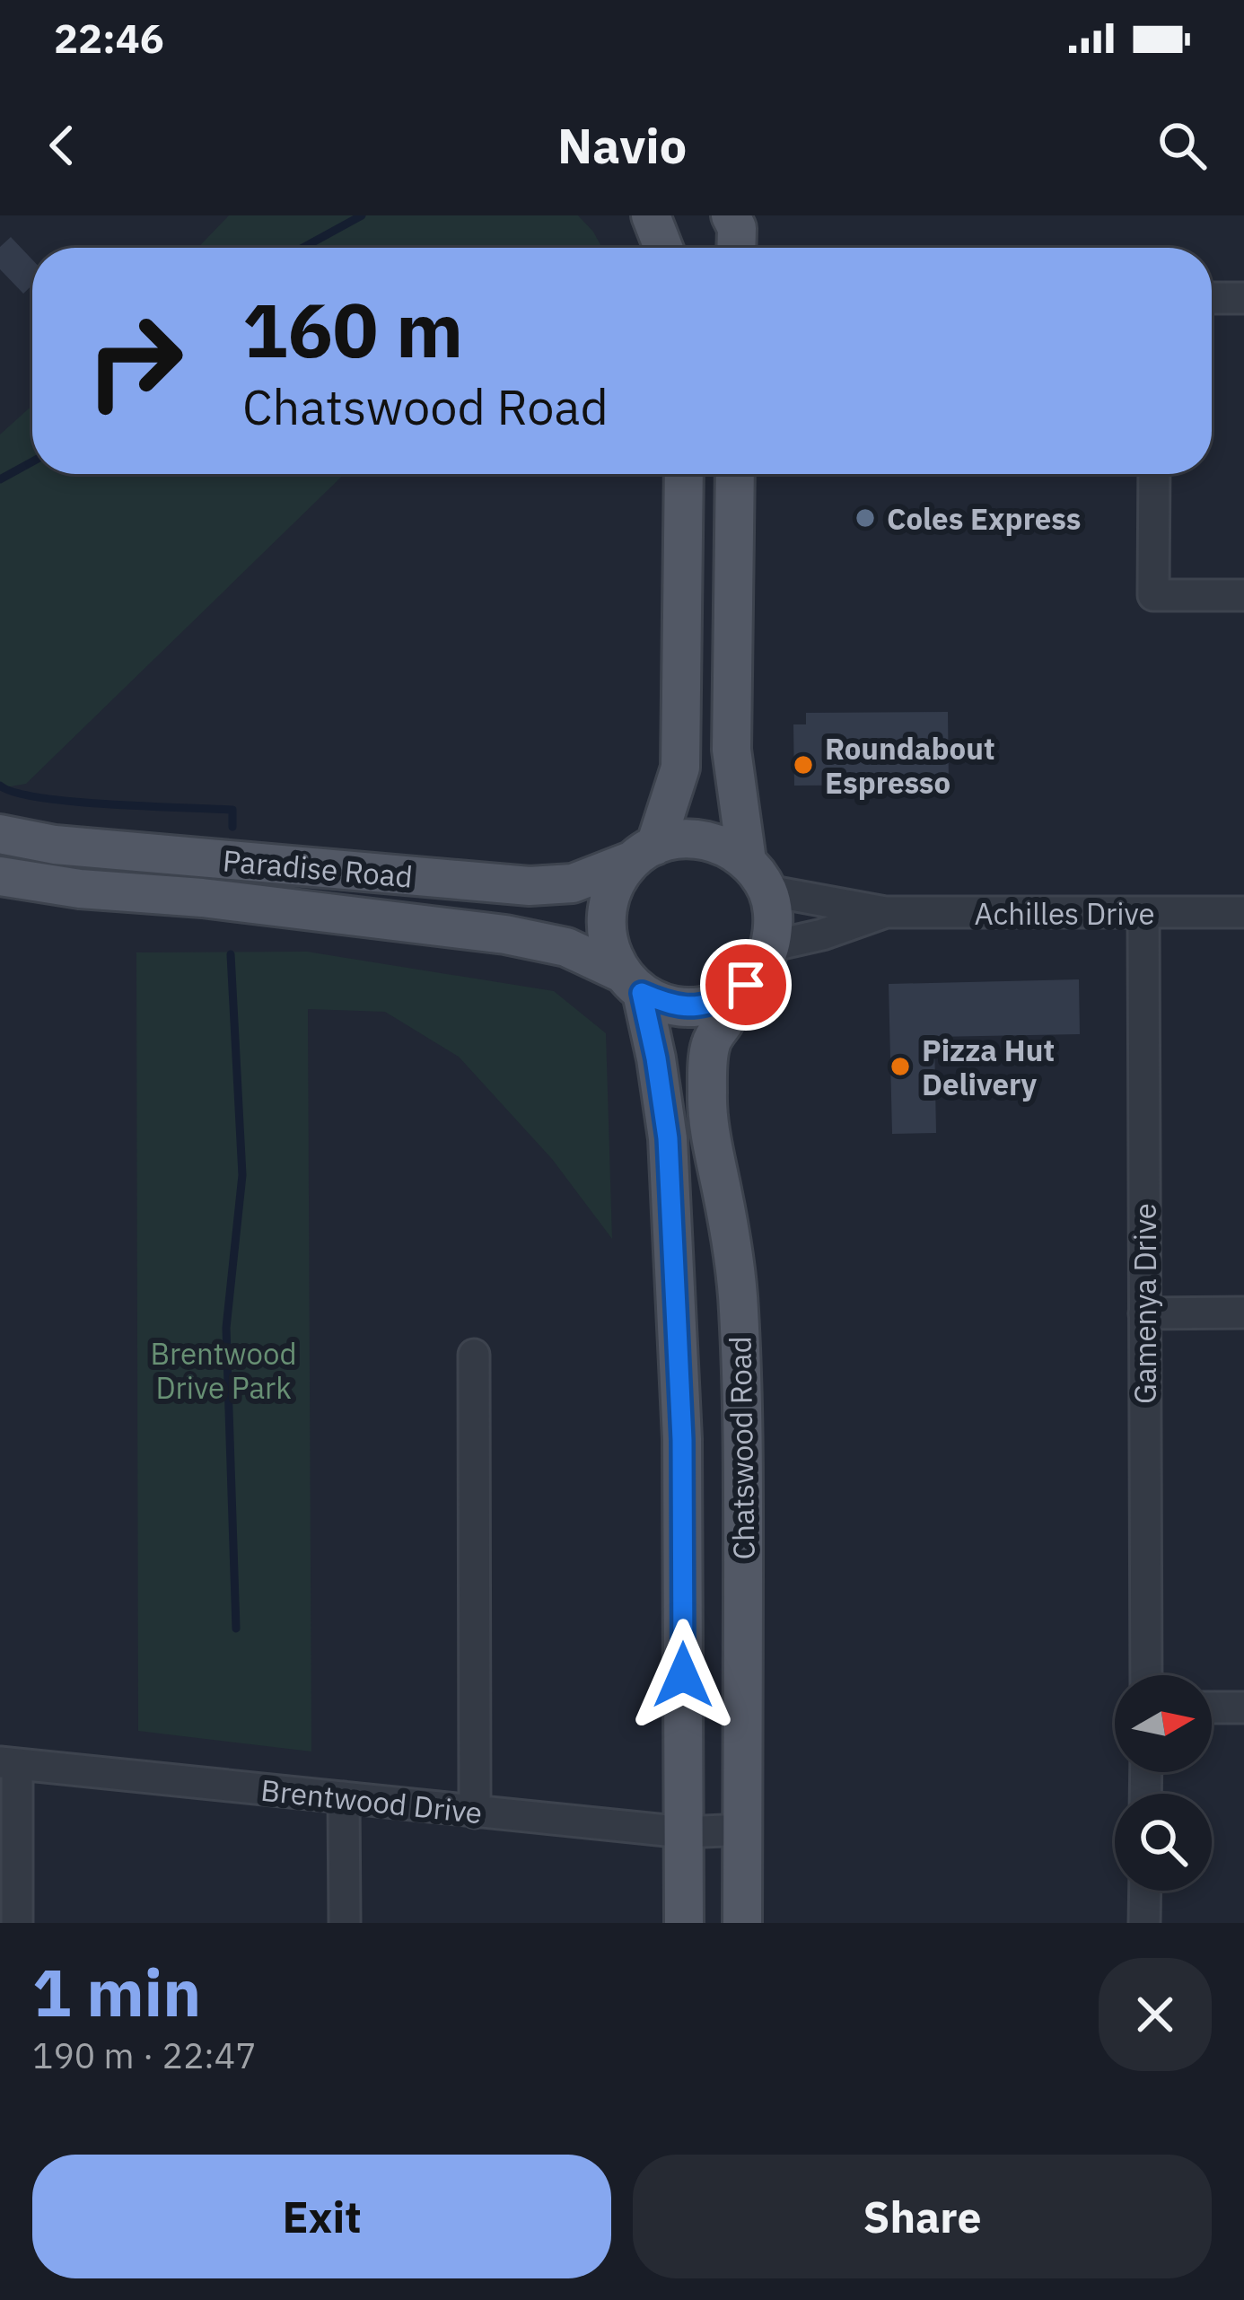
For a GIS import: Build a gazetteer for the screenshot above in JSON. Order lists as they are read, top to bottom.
{
  "streets": {
    "main road": ["Paradise Road", "Chatswood Road"],
    "street": ["Achilles Drive", "Gamenya Drive", "Brentwood Drive"]
  },
  "crossings": [
    ["Paradise Road", "Achilles Drive"],
    ["Paradise Road", "Chatswood Road"],
    ["Achilles Drive", "Gamenya Drive"],
    ["Achilles Drive", "Chatswood Road"],
    ["Chatswood Road", "Brentwood Drive"]
  ],
  "parks": ["Brentwood Drive Park"],
  "places": ["Coles Express", "Roundabout Espresso", "Pizza Hut Delivery"],
  "north": "right",
  "page": {
    "status": "22:46",
    "header": "Navio",
    "turn": ["160 m", "Chatswood Road"],
    "heading": ["1 min", "190 m · 22:47"],
    "buttons": ["Exit", "Share"]
  }
}
